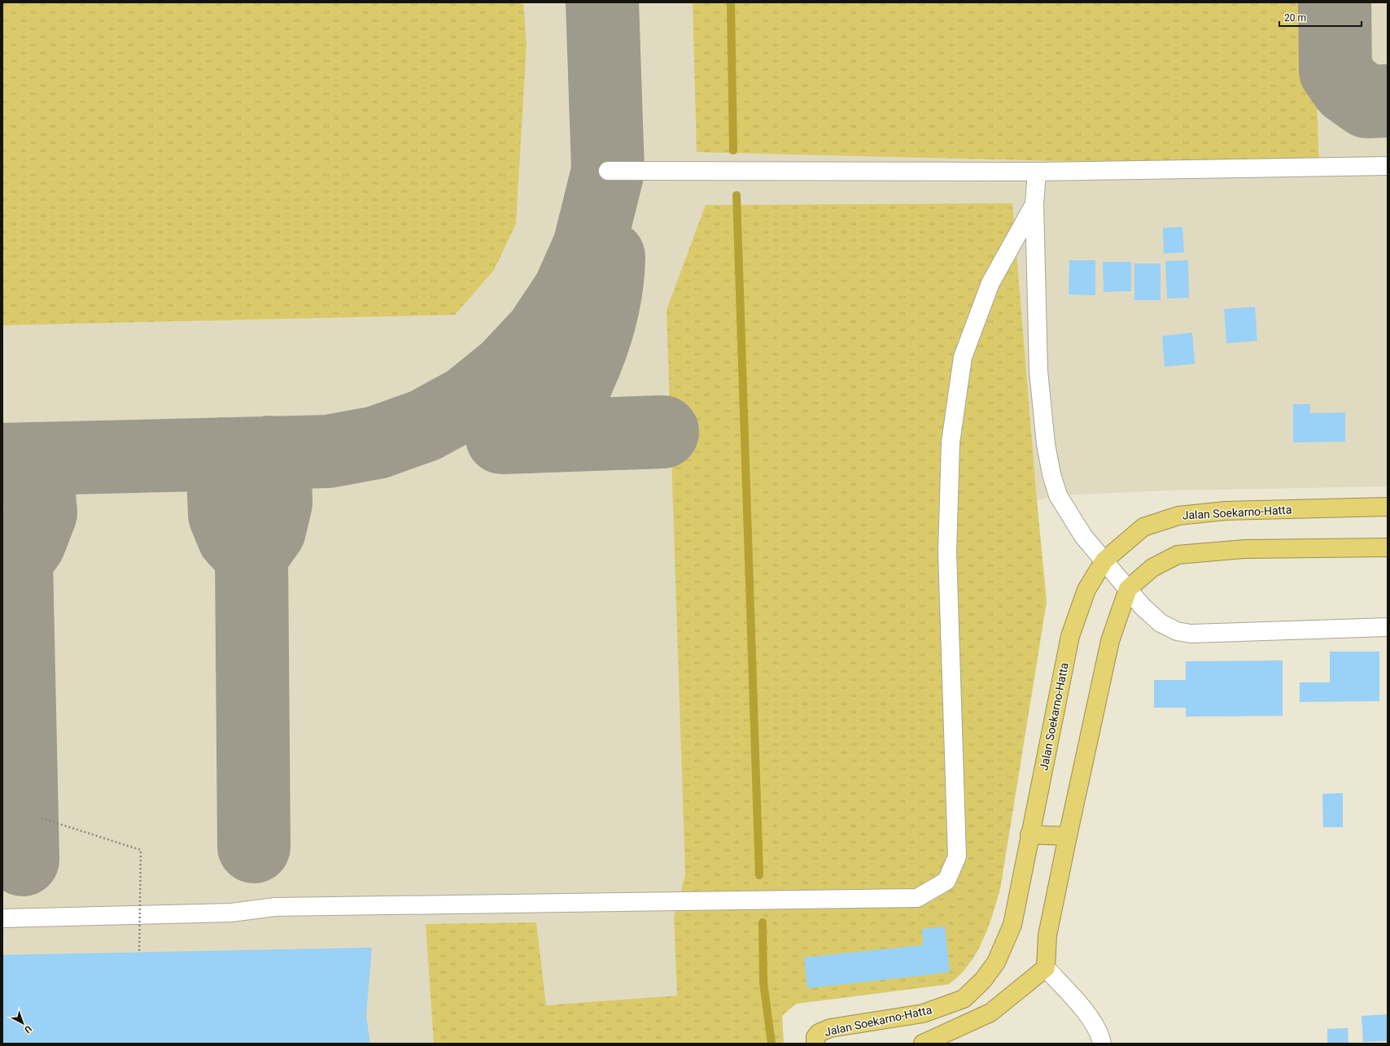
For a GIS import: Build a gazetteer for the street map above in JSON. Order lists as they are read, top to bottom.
{
  "streets": {
    "highway": ["Jalan Soekarno-Hatta"]
  },
  "scale_bar": "20 m",
  "north": "bottom right"
}
